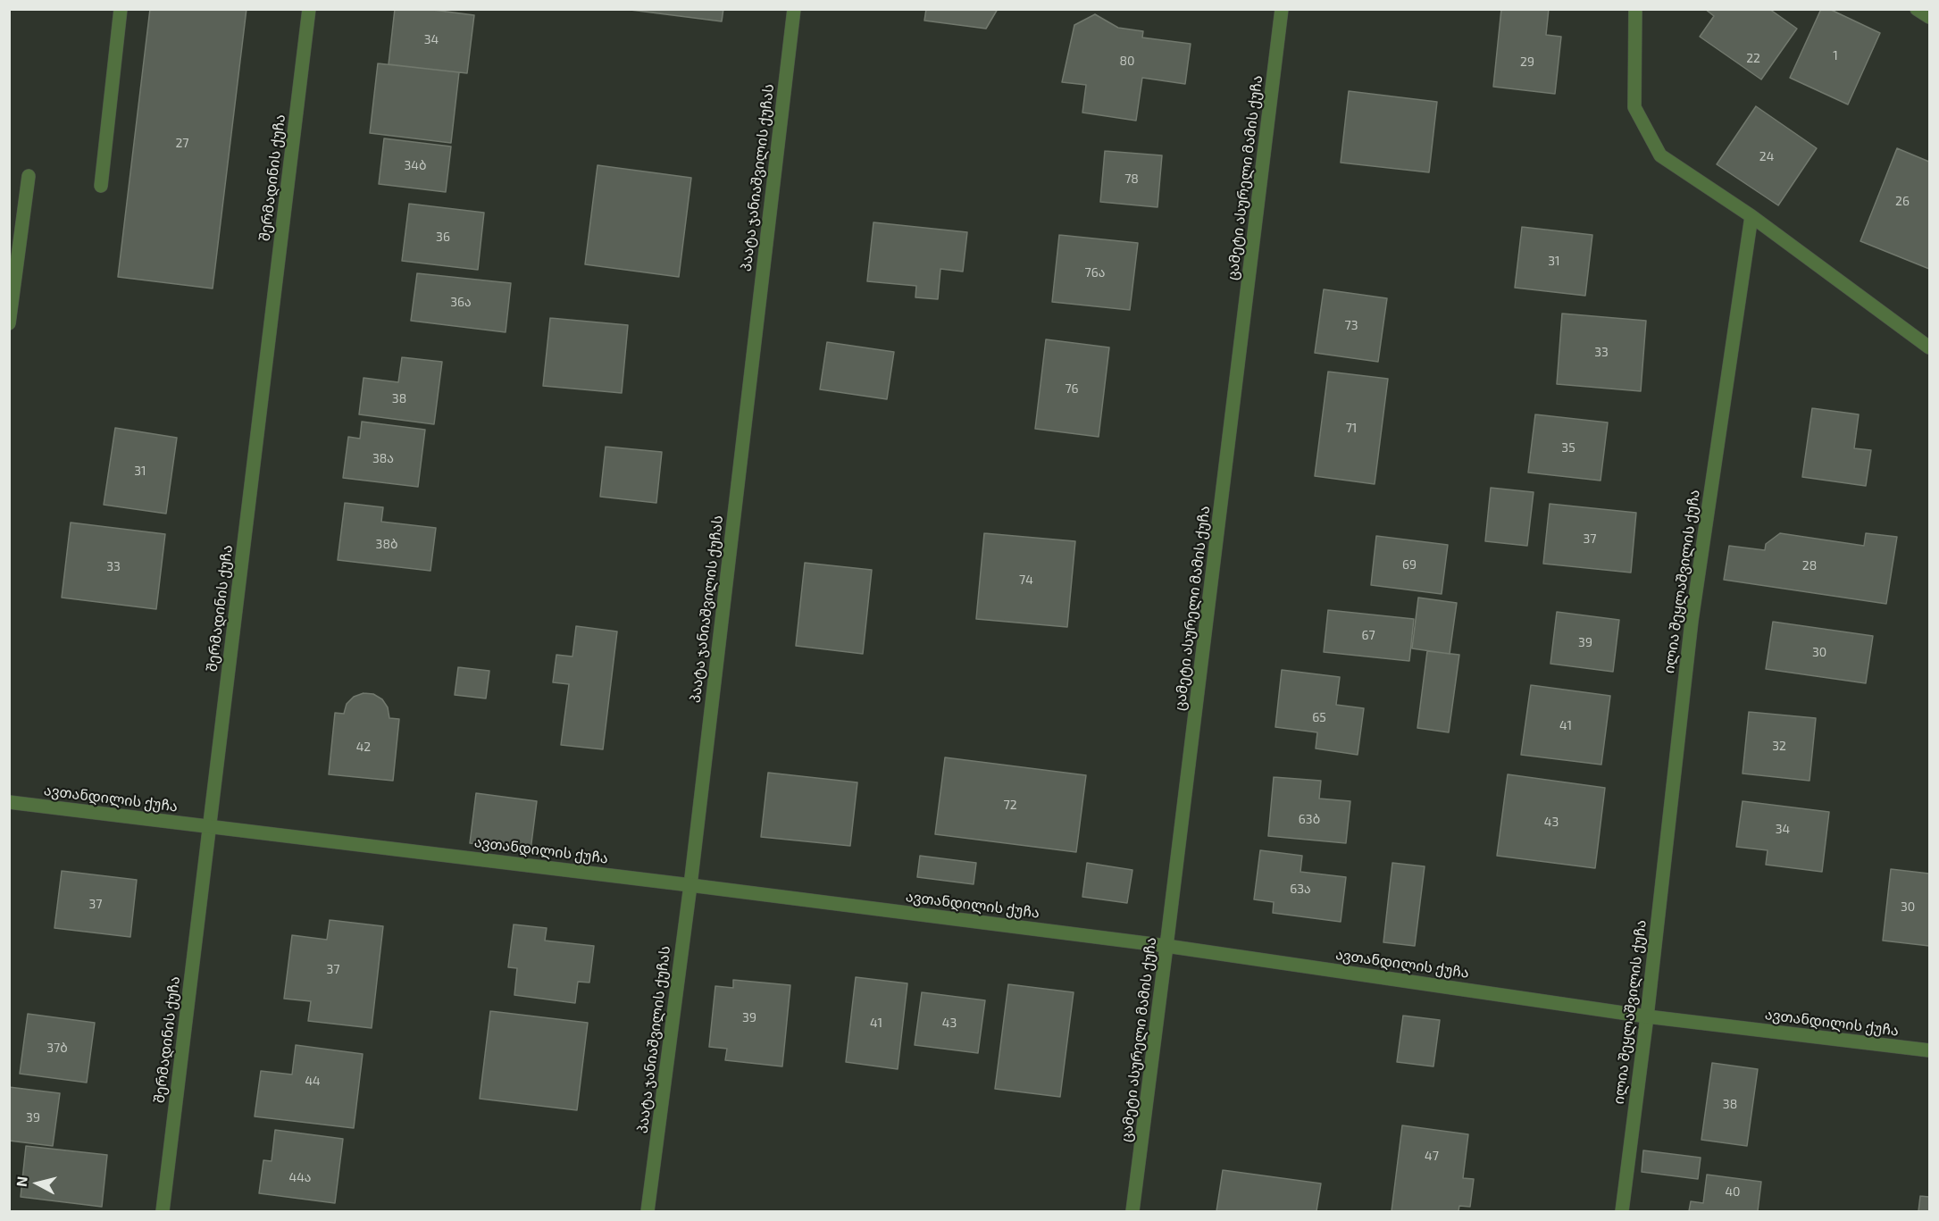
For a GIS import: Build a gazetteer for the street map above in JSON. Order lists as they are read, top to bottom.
{
  "streets": {
    "street": [
      "შერმადინის ქუჩა",
      "პაატა ჯანიაშვილის ქუჩას",
      "ცამეტი ასურელი მამის ქუჩა",
      "ილია შეყლაშვილის ქუჩა",
      "ავთანდილის ქუჩა"
    ]
  },
  "crossings": [
    ["შერმადინის ქუჩა", "ავთანდილის ქუჩა"],
    ["პაატა ჯანიაშვილის ქუჩას", "ავთანდილის ქუჩა"],
    ["ცამეტი ასურელი მამის ქუჩა", "ავთანდილის ქუჩა"],
    ["ილია შეყლაშვილის ქუჩა", "ავთანდილის ქუჩა"]
  ],
  "house_numbers": [
    "34",
    "1",
    "22",
    "80",
    "29",
    "27",
    "24",
    "34ბ",
    "78",
    "26",
    "36",
    "31",
    "76ა",
    "36ა",
    "73",
    "33",
    "76",
    "38",
    "71",
    "35",
    "38ა",
    "31",
    "37",
    "38ბ",
    "69",
    "28",
    "33",
    "74",
    "67",
    "39",
    "30",
    "65",
    "41",
    "32",
    "42",
    "72",
    "63ბ",
    "43",
    "34",
    "63ა",
    "37",
    "30",
    "37",
    "39",
    "41",
    "43",
    "37ბ",
    "44",
    "38",
    "39",
    "47",
    "44ა",
    "40"
  ],
  "north": "left"
}
